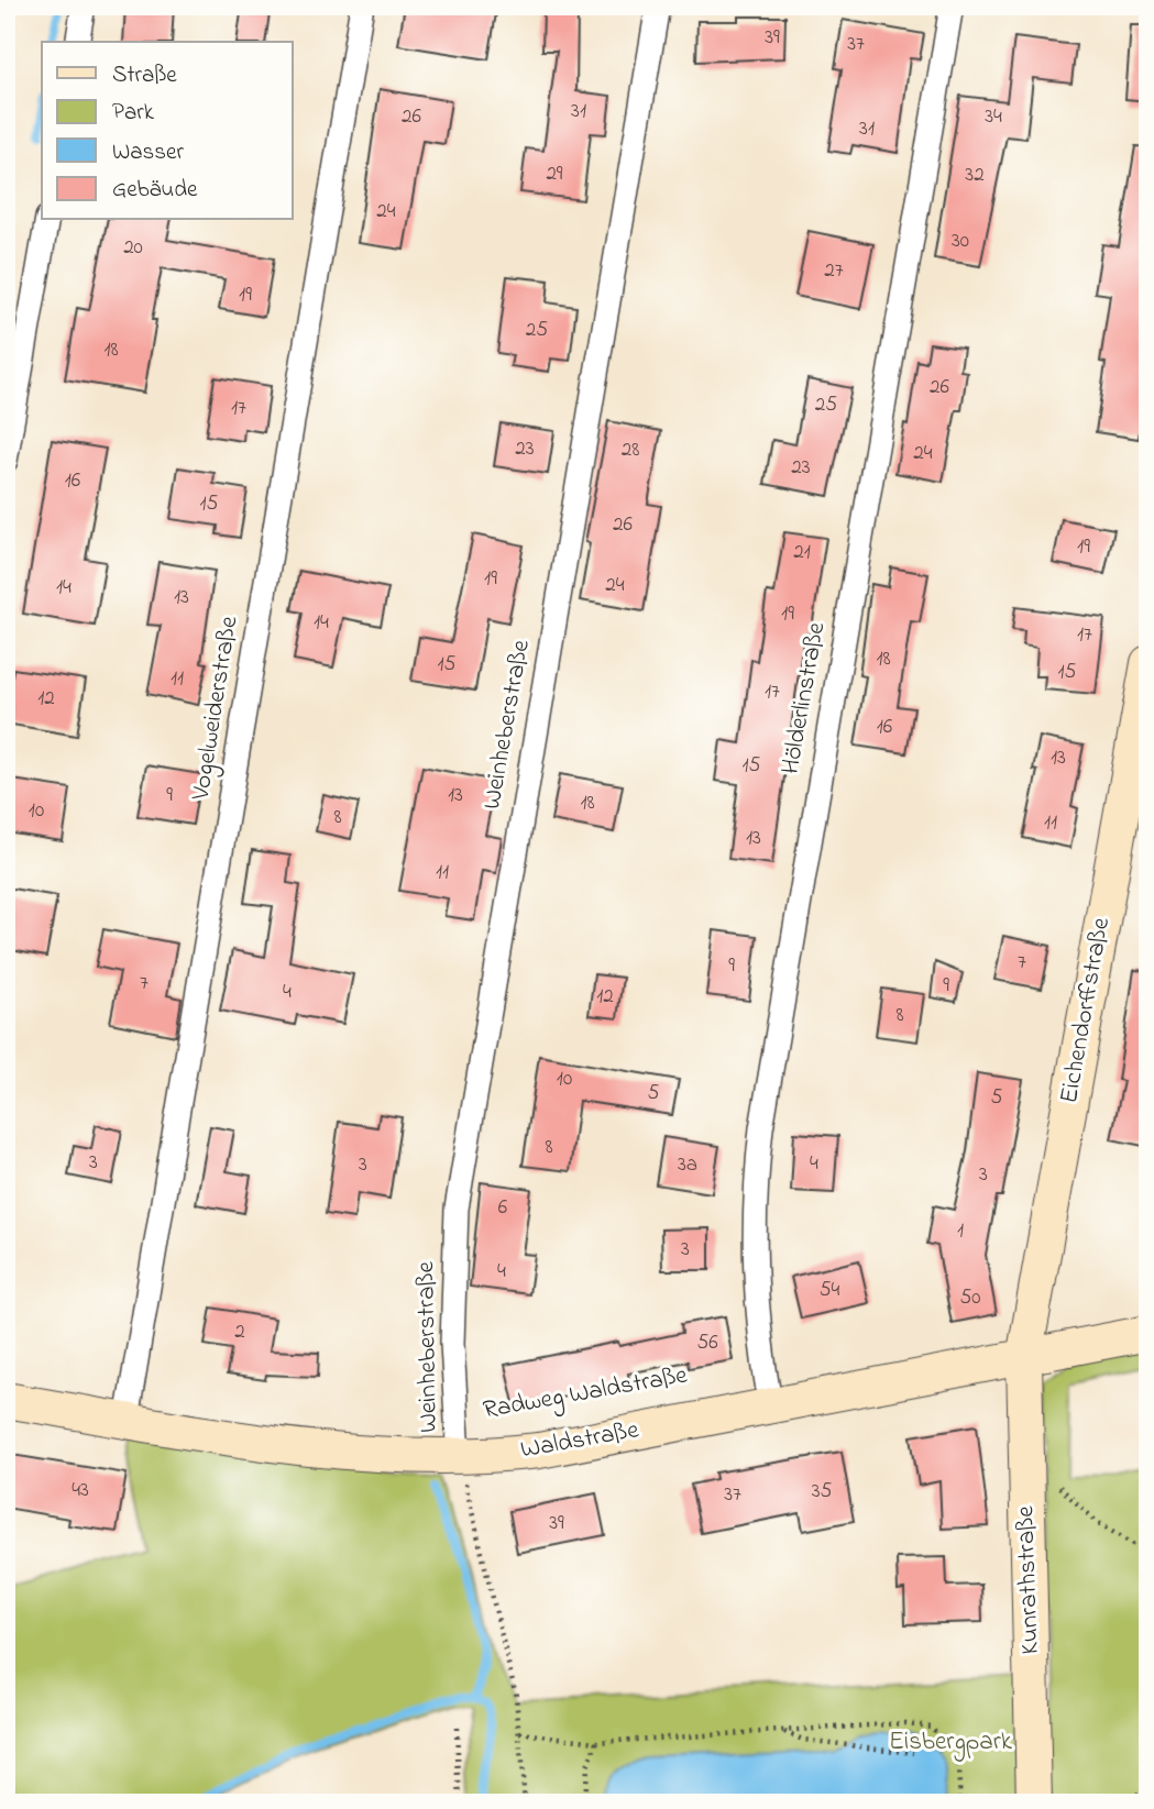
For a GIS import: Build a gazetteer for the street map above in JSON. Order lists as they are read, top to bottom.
{
  "streets": {
    "street": [
      "Hölderlinstraße",
      "Vogelweiderstraße",
      "Weinheberstraße",
      "Eichendorffstraße",
      "Waldstraße",
      "Kunrathstraße"
    ]
  },
  "crossings": [
    ["Hölderlinstraße", "Waldstraße"],
    ["Vogelweiderstraße", "Waldstraße"],
    ["Weinheberstraße", "Waldstraße"],
    ["Eichendorffstraße", "Waldstraße"],
    ["Eichendorffstraße", "Kunrathstraße"],
    ["Waldstraße", "Kunrathstraße"]
  ],
  "parks": ["Eisbergpark"],
  "house_numbers": [
    "39",
    "37",
    "31",
    "26",
    "34",
    "31",
    "29",
    "32",
    "24",
    "30",
    "20",
    "27",
    "19",
    "25",
    "18",
    "26",
    "25",
    "17",
    "23",
    "28",
    "24",
    "23",
    "16",
    "15",
    "26",
    "19",
    "21",
    "19",
    "24",
    "14",
    "13",
    "19",
    "14",
    "17",
    "18",
    "15",
    "15",
    "11",
    "17",
    "12",
    "16",
    "13",
    "15",
    "9",
    "13",
    "18",
    "10",
    "8",
    "11",
    "13",
    "11",
    "7",
    "9",
    "7",
    "9",
    "4",
    "12",
    "8",
    "10",
    "5",
    "5",
    "8",
    "3",
    "4",
    "3",
    "3a",
    "3",
    "6",
    "1",
    "3",
    "4",
    "54",
    "50",
    "2",
    "56",
    "43",
    "35",
    "37",
    "39"
  ],
  "legend": [
    "Straße",
    "Park",
    "Wasser",
    "Gebäude"
  ]
}
